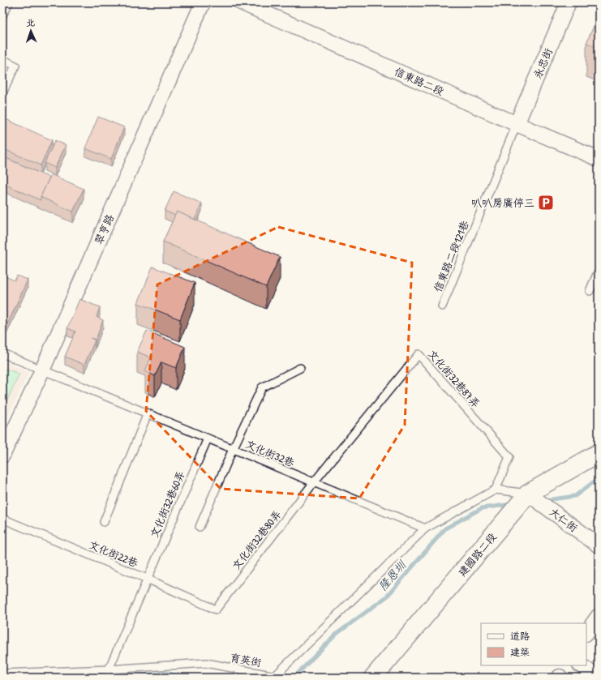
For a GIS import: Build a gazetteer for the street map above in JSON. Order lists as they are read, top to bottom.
{
  "streets": {
    "street": [
      "永忠街",
      "信東路二段",
      "翠亨路",
      "大仁街",
      "建國路二段"
    ],
    "lane": [
      "信東路二段121巷",
      "文化街32巷87弄",
      "文化街32巷",
      "文化街32巷60弄",
      "文化街32巷80弄",
      "文化街22巷",
      "育英街"
    ]
  },
  "crossings": [
    ["永忠街", "信東路二段"],
    ["永忠街", "信東路二段121巷"],
    ["信東路二段", "信東路二段121巷"],
    ["翠亨路", "文化街32巷"],
    ["文化街32巷87弄", "文化街32巷"],
    ["文化街32巷87弄", "文化街32巷80弄"],
    ["文化街32巷", "文化街32巷60弄"],
    ["文化街32巷", "文化街32巷80弄"],
    ["文化街32巷", "育英街"],
    ["文化街32巷60弄", "文化街22巷"],
    ["文化街32巷60弄", "育英街"],
    ["大仁街", "建國路二段"],
    ["文化街32巷80弄", "文化街22巷"]
  ],
  "water": ["隆恩圳"],
  "places": {
    "parking": ["叭叭房廣停三"]
  },
  "legend": ["道路", "建築"],
  "north": "top"
}
